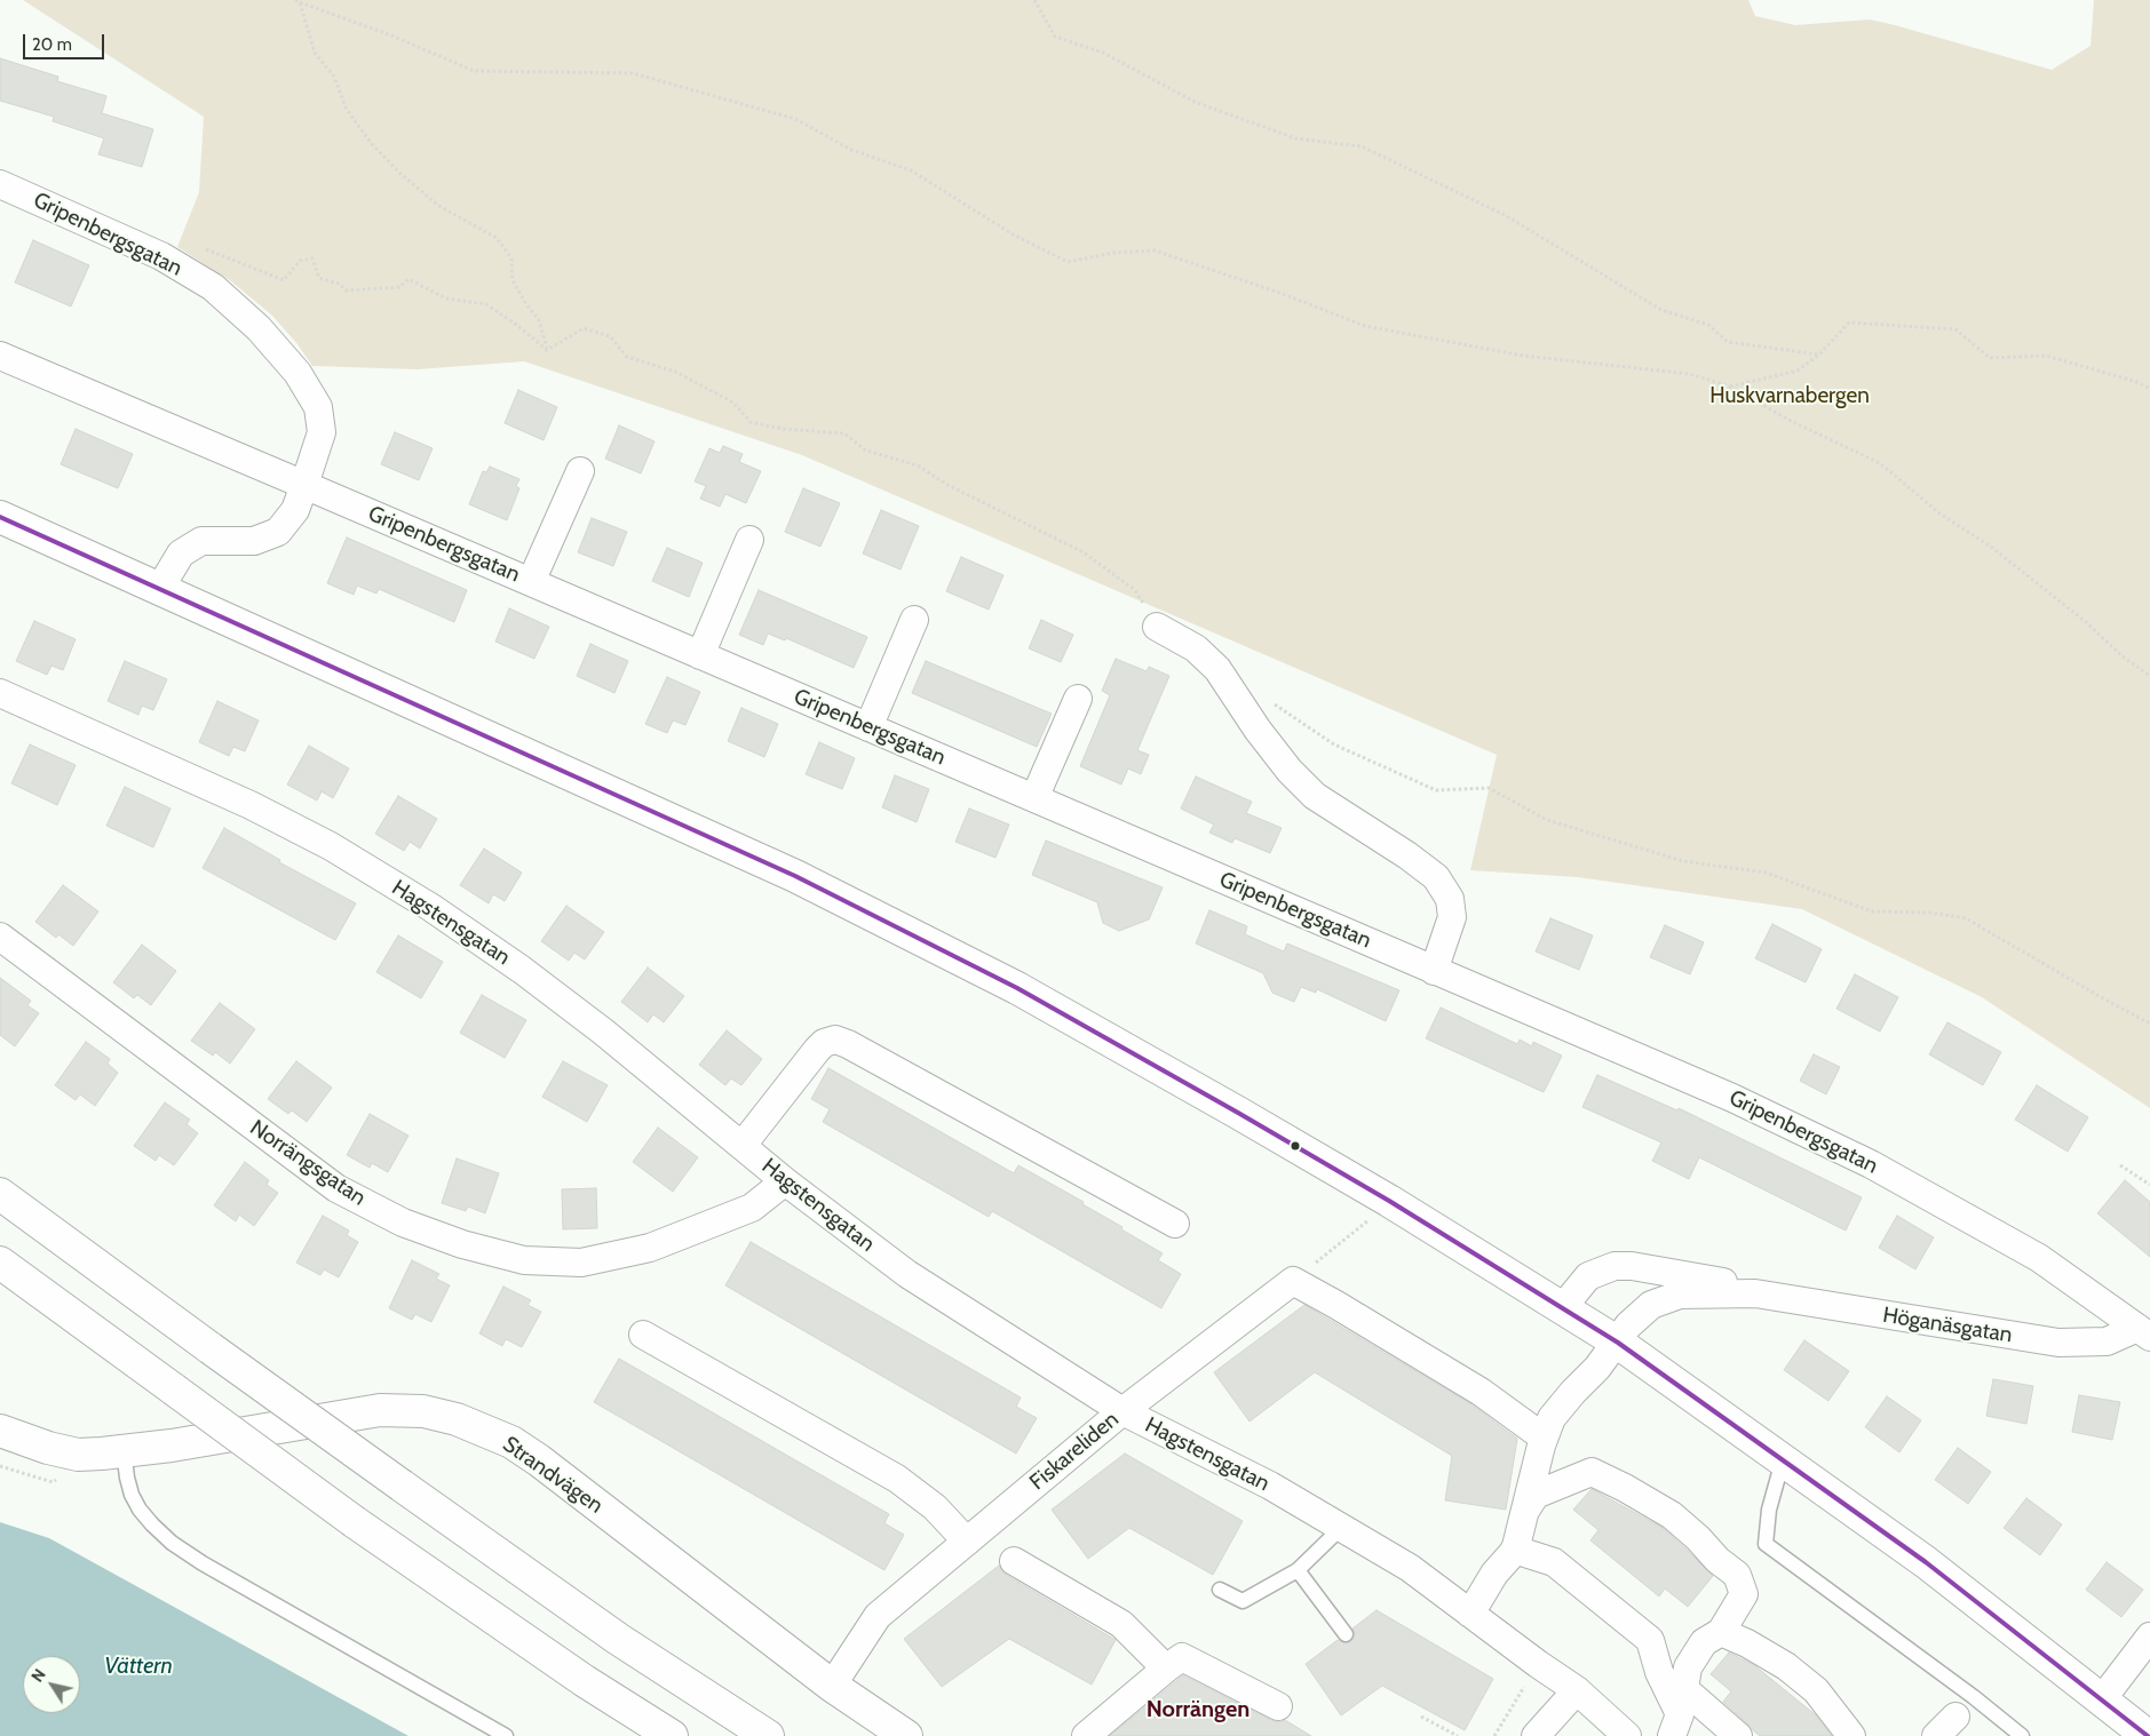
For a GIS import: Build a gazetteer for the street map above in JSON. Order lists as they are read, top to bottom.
{
  "streets": {
    "main road": ["Strandvägen"],
    "street": [
      "Gripenbergsgatan",
      "Hagstensgatan",
      "Norrängsgatan",
      "Höganäsgatan",
      "Fiskareliden"
    ]
  },
  "crossings": [
    ["Gripenbergsgatan", "Höganäsgatan"],
    ["Hagstensgatan", "Norrängsgatan"],
    ["Hagstensgatan", "Fiskareliden"],
    ["Fiskareliden", "Strandvägen"]
  ],
  "districts": ["Norrängen"],
  "water": ["Vättern"],
  "parks": ["Huskvarnabergen"],
  "scale_bar": "20 m",
  "north": "top left"
}
